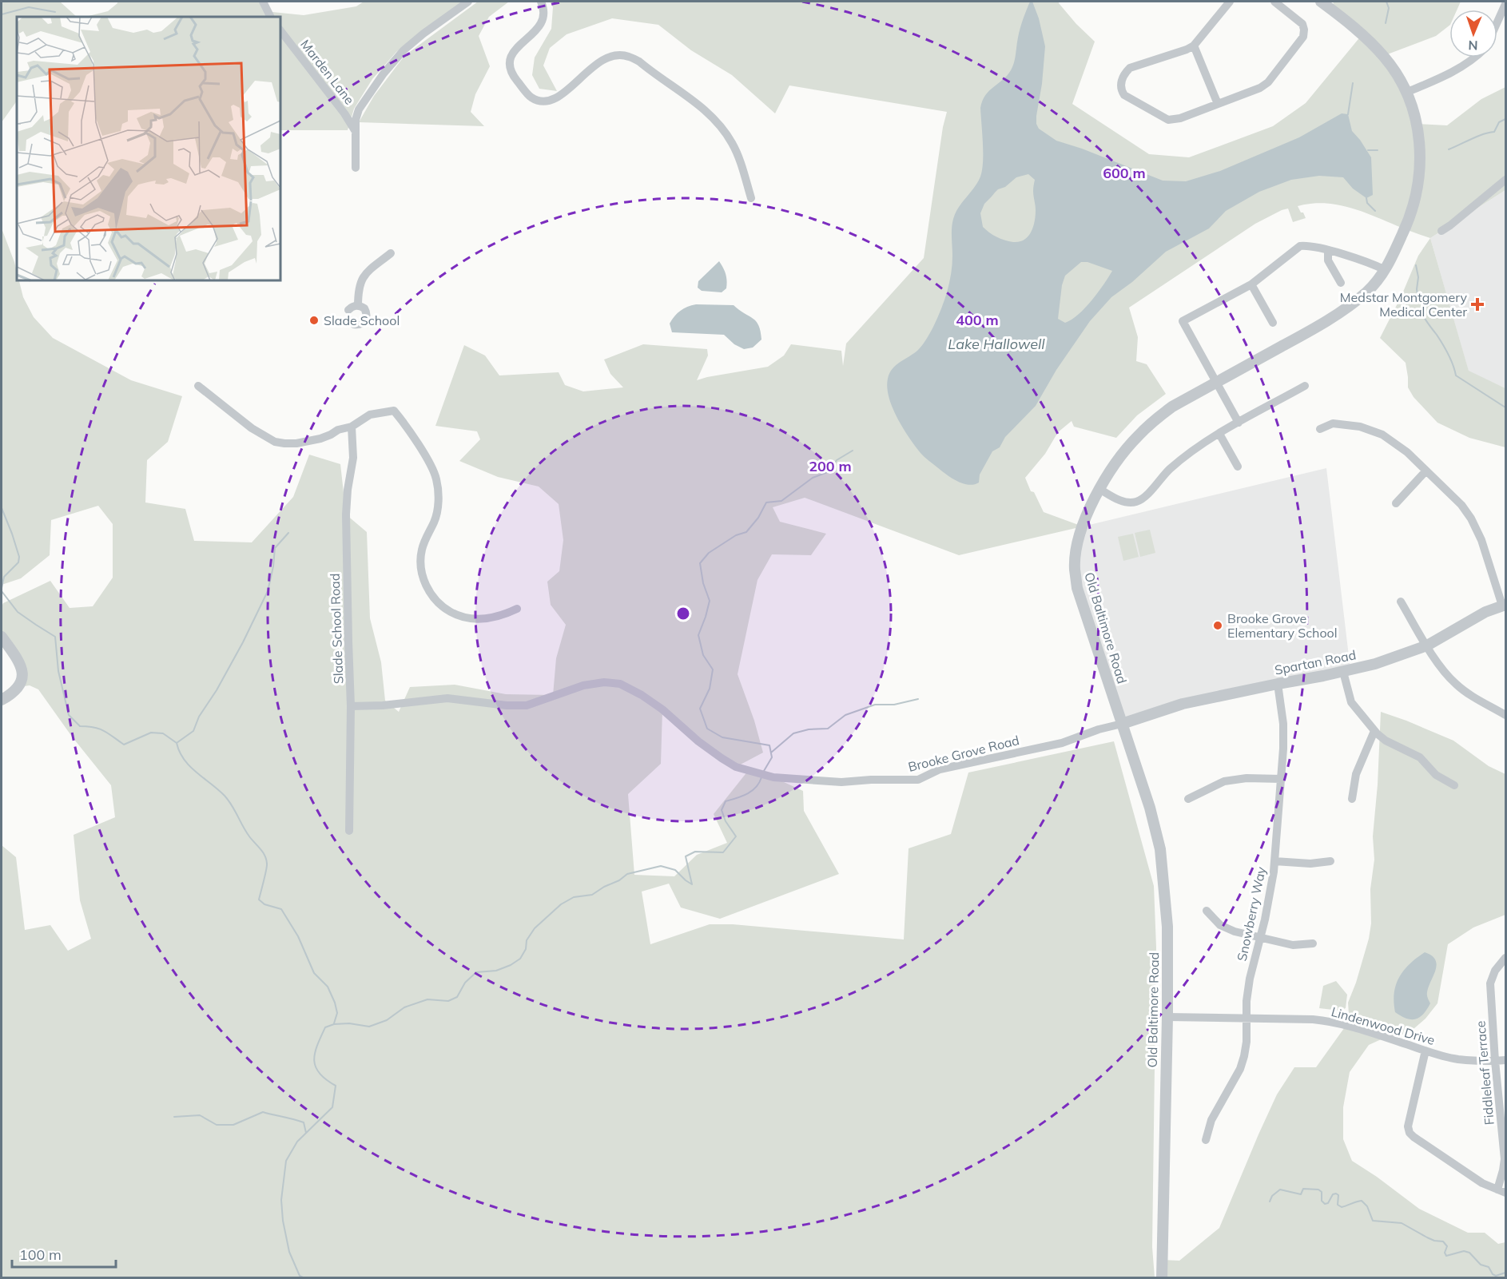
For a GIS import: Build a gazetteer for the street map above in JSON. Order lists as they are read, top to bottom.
{
  "streets": {
    "street": [
      "Marden Lane",
      "Old Baltimore Road",
      "Slade School Road",
      "Spartan Road",
      "Brooke Grove Road",
      "Snowberry Way",
      "Lindenwood Drive",
      "Fiddleleaf Terrace"
    ]
  },
  "crossings": [
    ["Old Baltimore Road", "Spartan Road"],
    ["Old Baltimore Road", "Brooke Grove Road"],
    ["Old Baltimore Road", "Lindenwood Drive"],
    ["Slade School Road", "Brooke Grove Road"],
    ["Spartan Road", "Brooke Grove Road"],
    ["Spartan Road", "Snowberry Way"],
    ["Snowberry Way", "Lindenwood Drive"],
    ["Lindenwood Drive", "Fiddleleaf Terrace"]
  ],
  "water": ["Lake Hallowell"],
  "places": {
    "health": ["Medstar Montgomery Medical Center"],
    "other": ["Slade School", "Brooke Grove Elementary School"]
  },
  "scale_bar": "100 m",
  "north": "bottom",
  "rings": ["600 m", "400 m", "200 m"]
}
